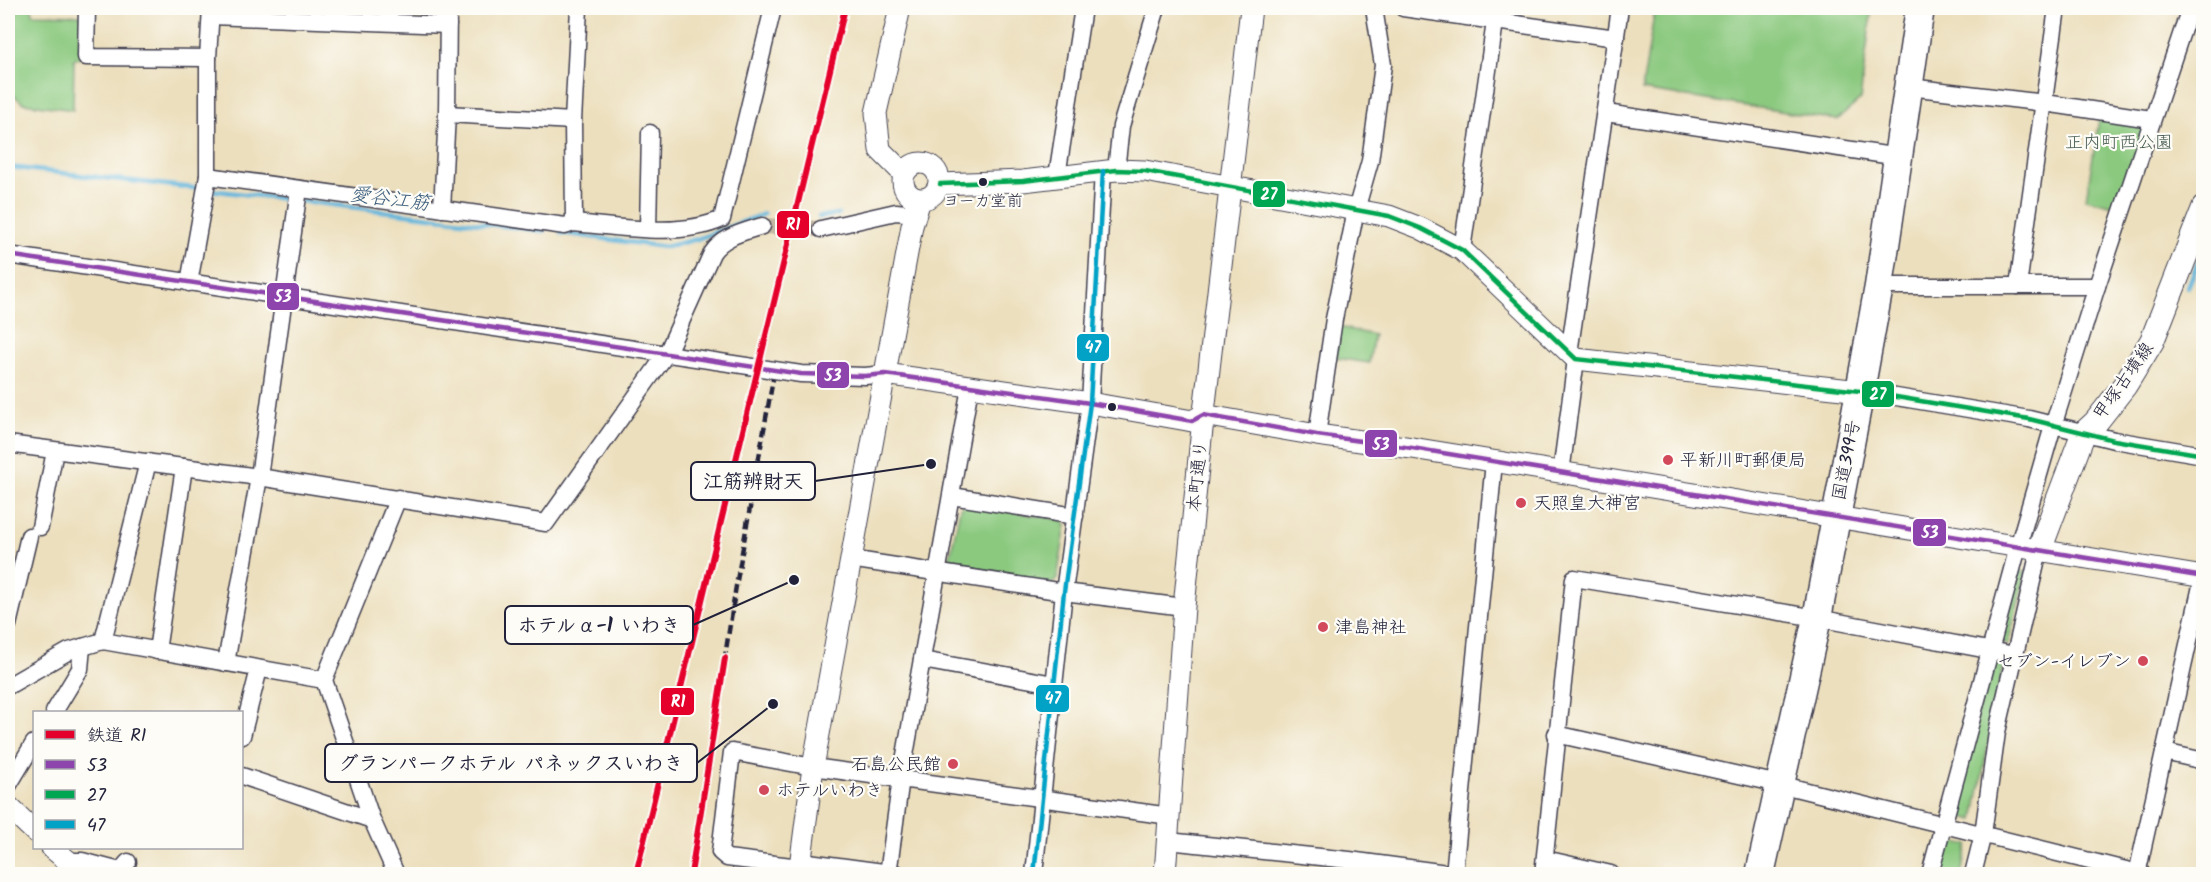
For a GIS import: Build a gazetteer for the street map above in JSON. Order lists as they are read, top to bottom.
{
  "streets": {
    "highway": ["国道399号"],
    "main road": ["甲塚古墳線"],
    "street": ["本町通り"]
  },
  "water": ["愛谷江筋"],
  "parks": ["正内町西公園"],
  "places": [
    "ヨーカ堂前",
    "平新川町郵便局",
    "江筋辨財天",
    "天照皇大神宮",
    "ホテルα-1 いわき",
    "津島神社",
    "セブン-イレブン",
    "グランパークホテル パネックスいわき",
    "石島公民館",
    "ホテルいわき"
  ],
  "lines": [
    "rail line R1",
    "transit line 27",
    "transit line 47",
    "transit line 53"
  ],
  "legend": [
    "鉄道 R1",
    "53",
    "27",
    "47"
  ]
}
